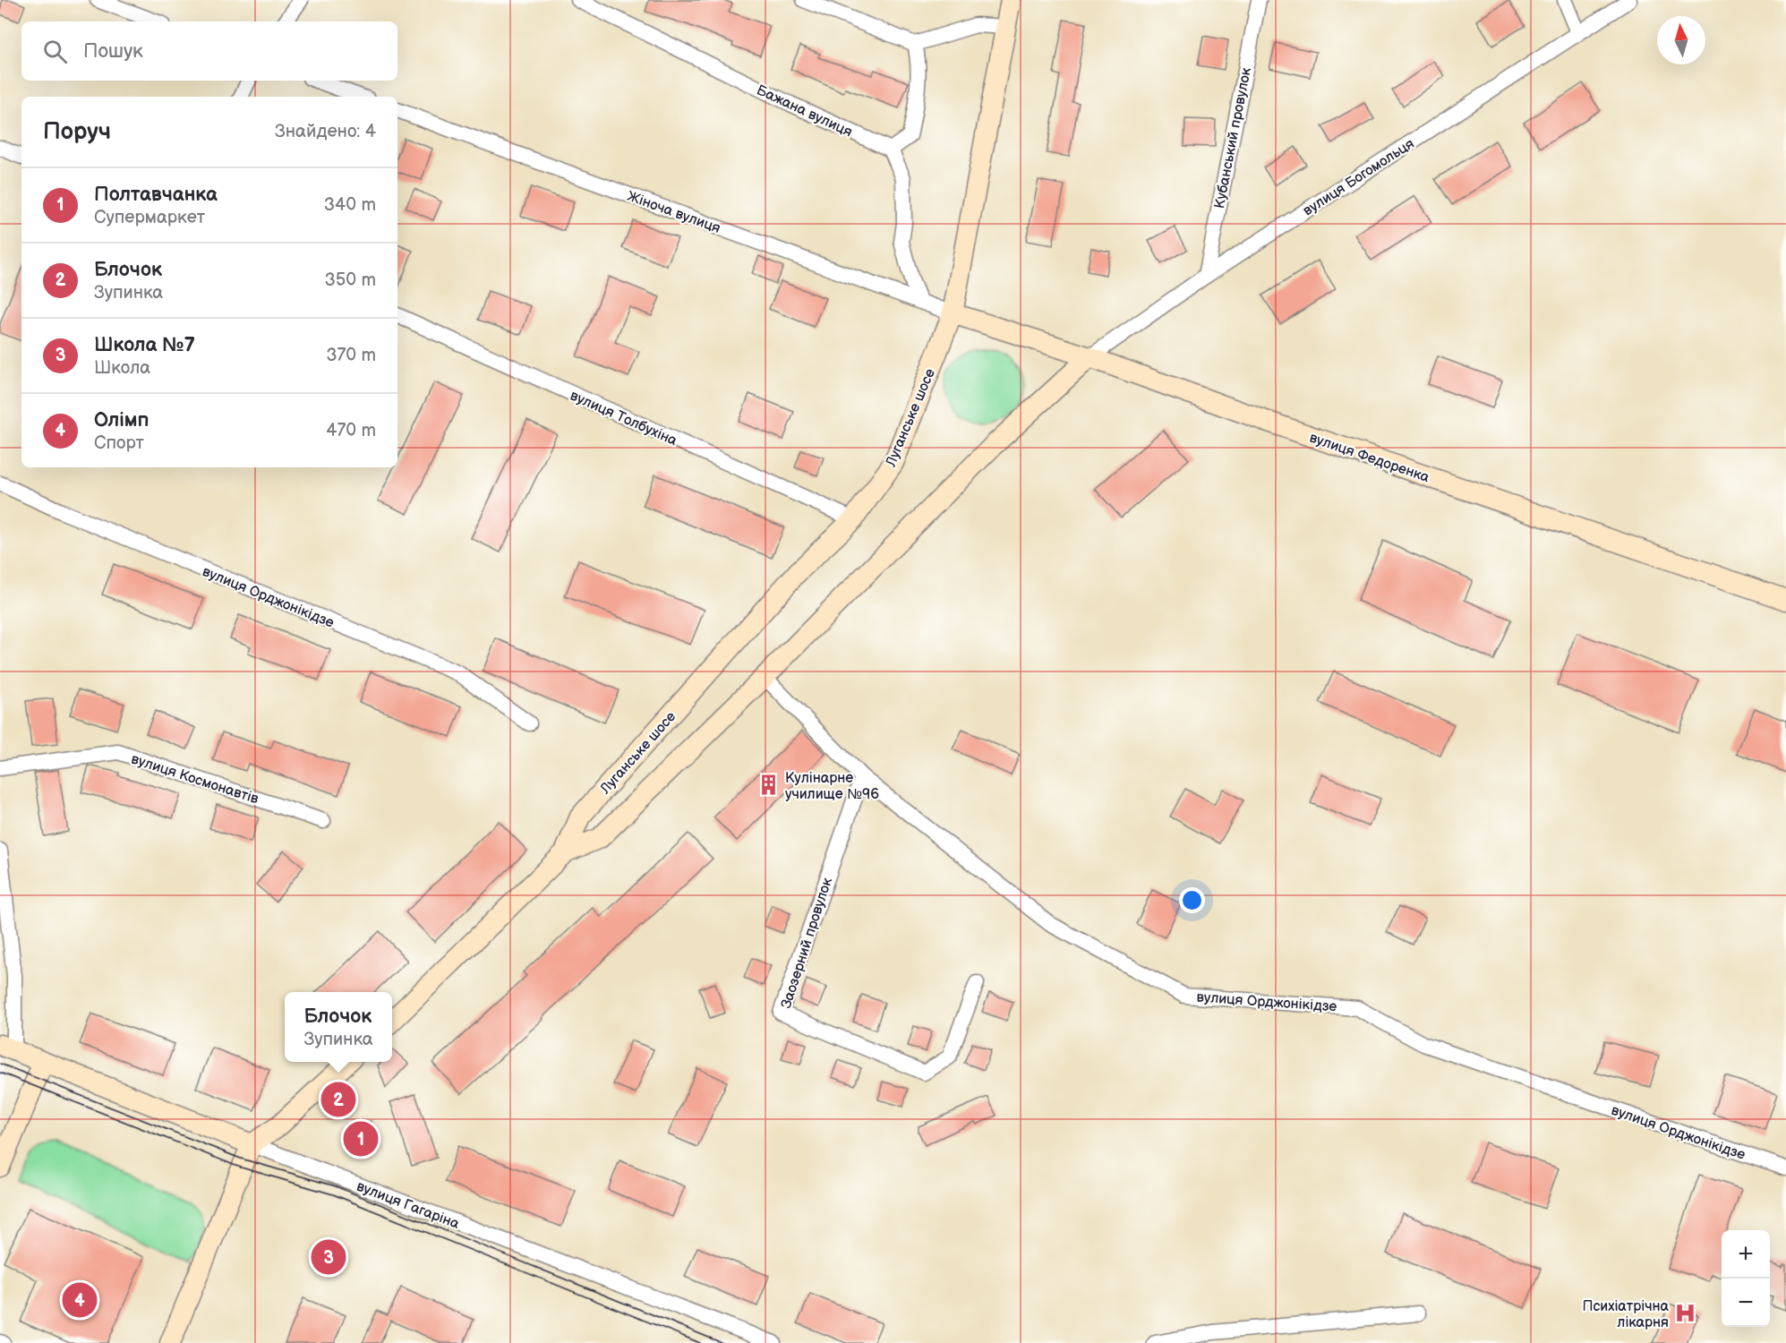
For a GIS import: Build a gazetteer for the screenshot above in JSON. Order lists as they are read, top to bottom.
{
  "streets": {
    "main road": ["Луганське шосе", "вулиця Федоренка", "вулиця Гагаріна"],
    "street": [
      "Бажана вулиця",
      "Кубанський провулок",
      "вулиця Богомольця",
      "Жіноча вулиця",
      "вулиця Толбухіна",
      "вулиця Орджонікідзе",
      "вулиця Космонавтів",
      "Заозерний провулок"
    ]
  },
  "crossings": [
    ["Кубанський провулок", "вулиця Богомольця"],
    ["вулиця Богомольця", "Луганське шосе"],
    ["вулиця Богомольця", "вулиця Федоренка"],
    ["Жіноча вулиця", "Луганське шосе"],
    ["Жіноча вулиця", "вулиця Федоренка"],
    ["вулиця Толбухіна", "Луганське шосе"],
    ["Луганське шосе", "вулиця Федоренка"],
    ["Луганське шосе", "вулиця Орджонікідзе"],
    ["вулиця Орджонікідзе", "Заозерний провулок"]
  ],
  "places": {
    "building": ["Кулінарне училище №96"],
    "hospital": ["Психіатрічна лікарня"]
  },
  "north": "top",
  "page": {
    "search": "Пошук",
    "heading": ["Поруч", "Знайдено: 4"],
    "list": [
      {
        "mark": "1",
        "name": "Полтавчанка",
        "note": "Супермаркет",
        "value": "340 m"
      },
      {
        "mark": "2",
        "name": "Блочок",
        "note": "Зупинка",
        "value": "350 m"
      },
      {
        "mark": "3",
        "name": "Школа №7",
        "note": "Школа",
        "value": "370 m"
      },
      {
        "mark": "4",
        "name": "Олімп",
        "note": "Спорт",
        "value": "470 m"
      }
    ],
    "popup": ["Блочок", "Зупинка"],
    "pins": [
      "2",
      "1",
      "3",
      "4"
    ],
    "map_buttons": ["+", "−"]
  }
}
